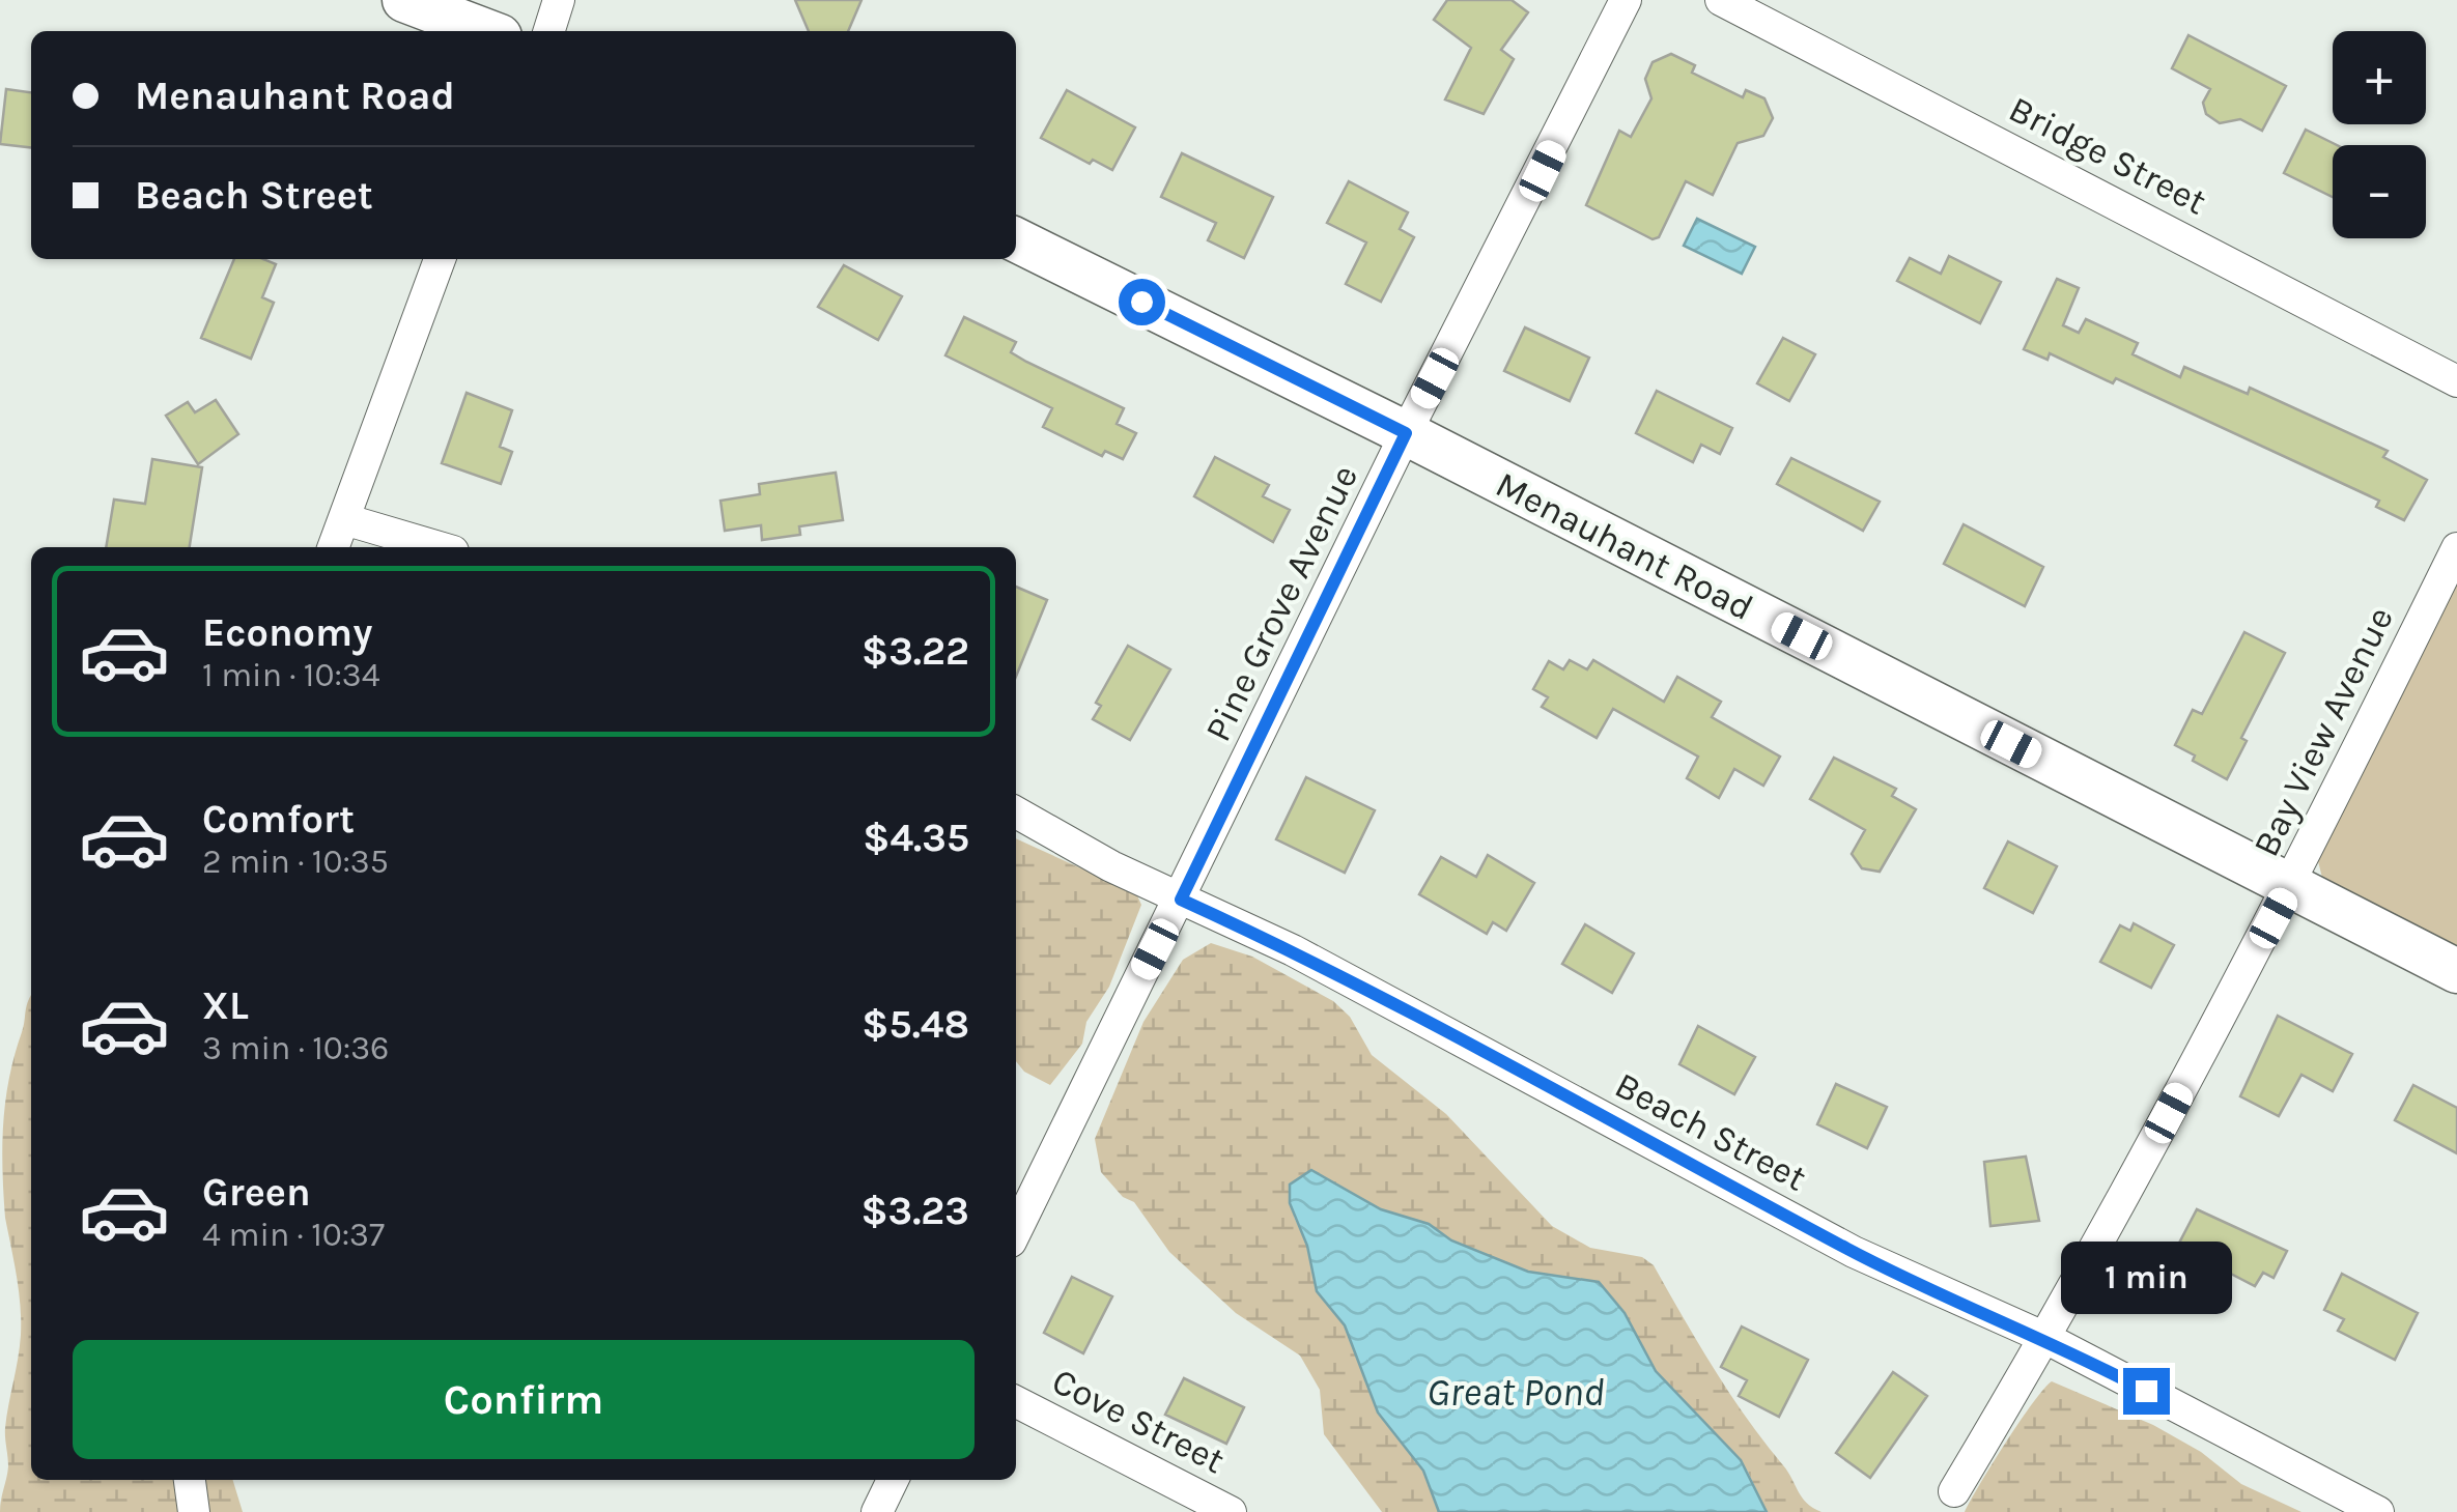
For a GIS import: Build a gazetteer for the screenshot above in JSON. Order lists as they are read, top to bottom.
{
  "streets": {
    "main road": ["Menauhant Road"],
    "street": [
      "Bridge Street",
      "Pine Grove Avenue",
      "Bay View Avenue",
      "Beach Street",
      "Cove Street"
    ]
  },
  "crossings": [
    ["Menauhant Road", "Pine Grove Avenue"],
    ["Menauhant Road", "Bay View Avenue"],
    ["Pine Grove Avenue", "Beach Street"],
    ["Bay View Avenue", "Beach Street"]
  ],
  "water": ["Great Pond"],
  "page": {
    "map_buttons": ["+", "−"],
    "banner": ["Menauhant Road", "Beach Street"],
    "list": [
      {
        "name": "Economy",
        "note": "1 min · 10:34",
        "value": "$3.22"
      },
      {
        "name": "Comfort",
        "note": "2 min · 10:35",
        "value": "$4.35"
      },
      {
        "name": "XL",
        "note": "3 min · 10:36",
        "value": "$5.48"
      },
      {
        "name": "Green",
        "note": "4 min · 10:37",
        "value": "$3.23"
      }
    ],
    "bubble": "1 min",
    "buttons": "Confirm"
  }
}
